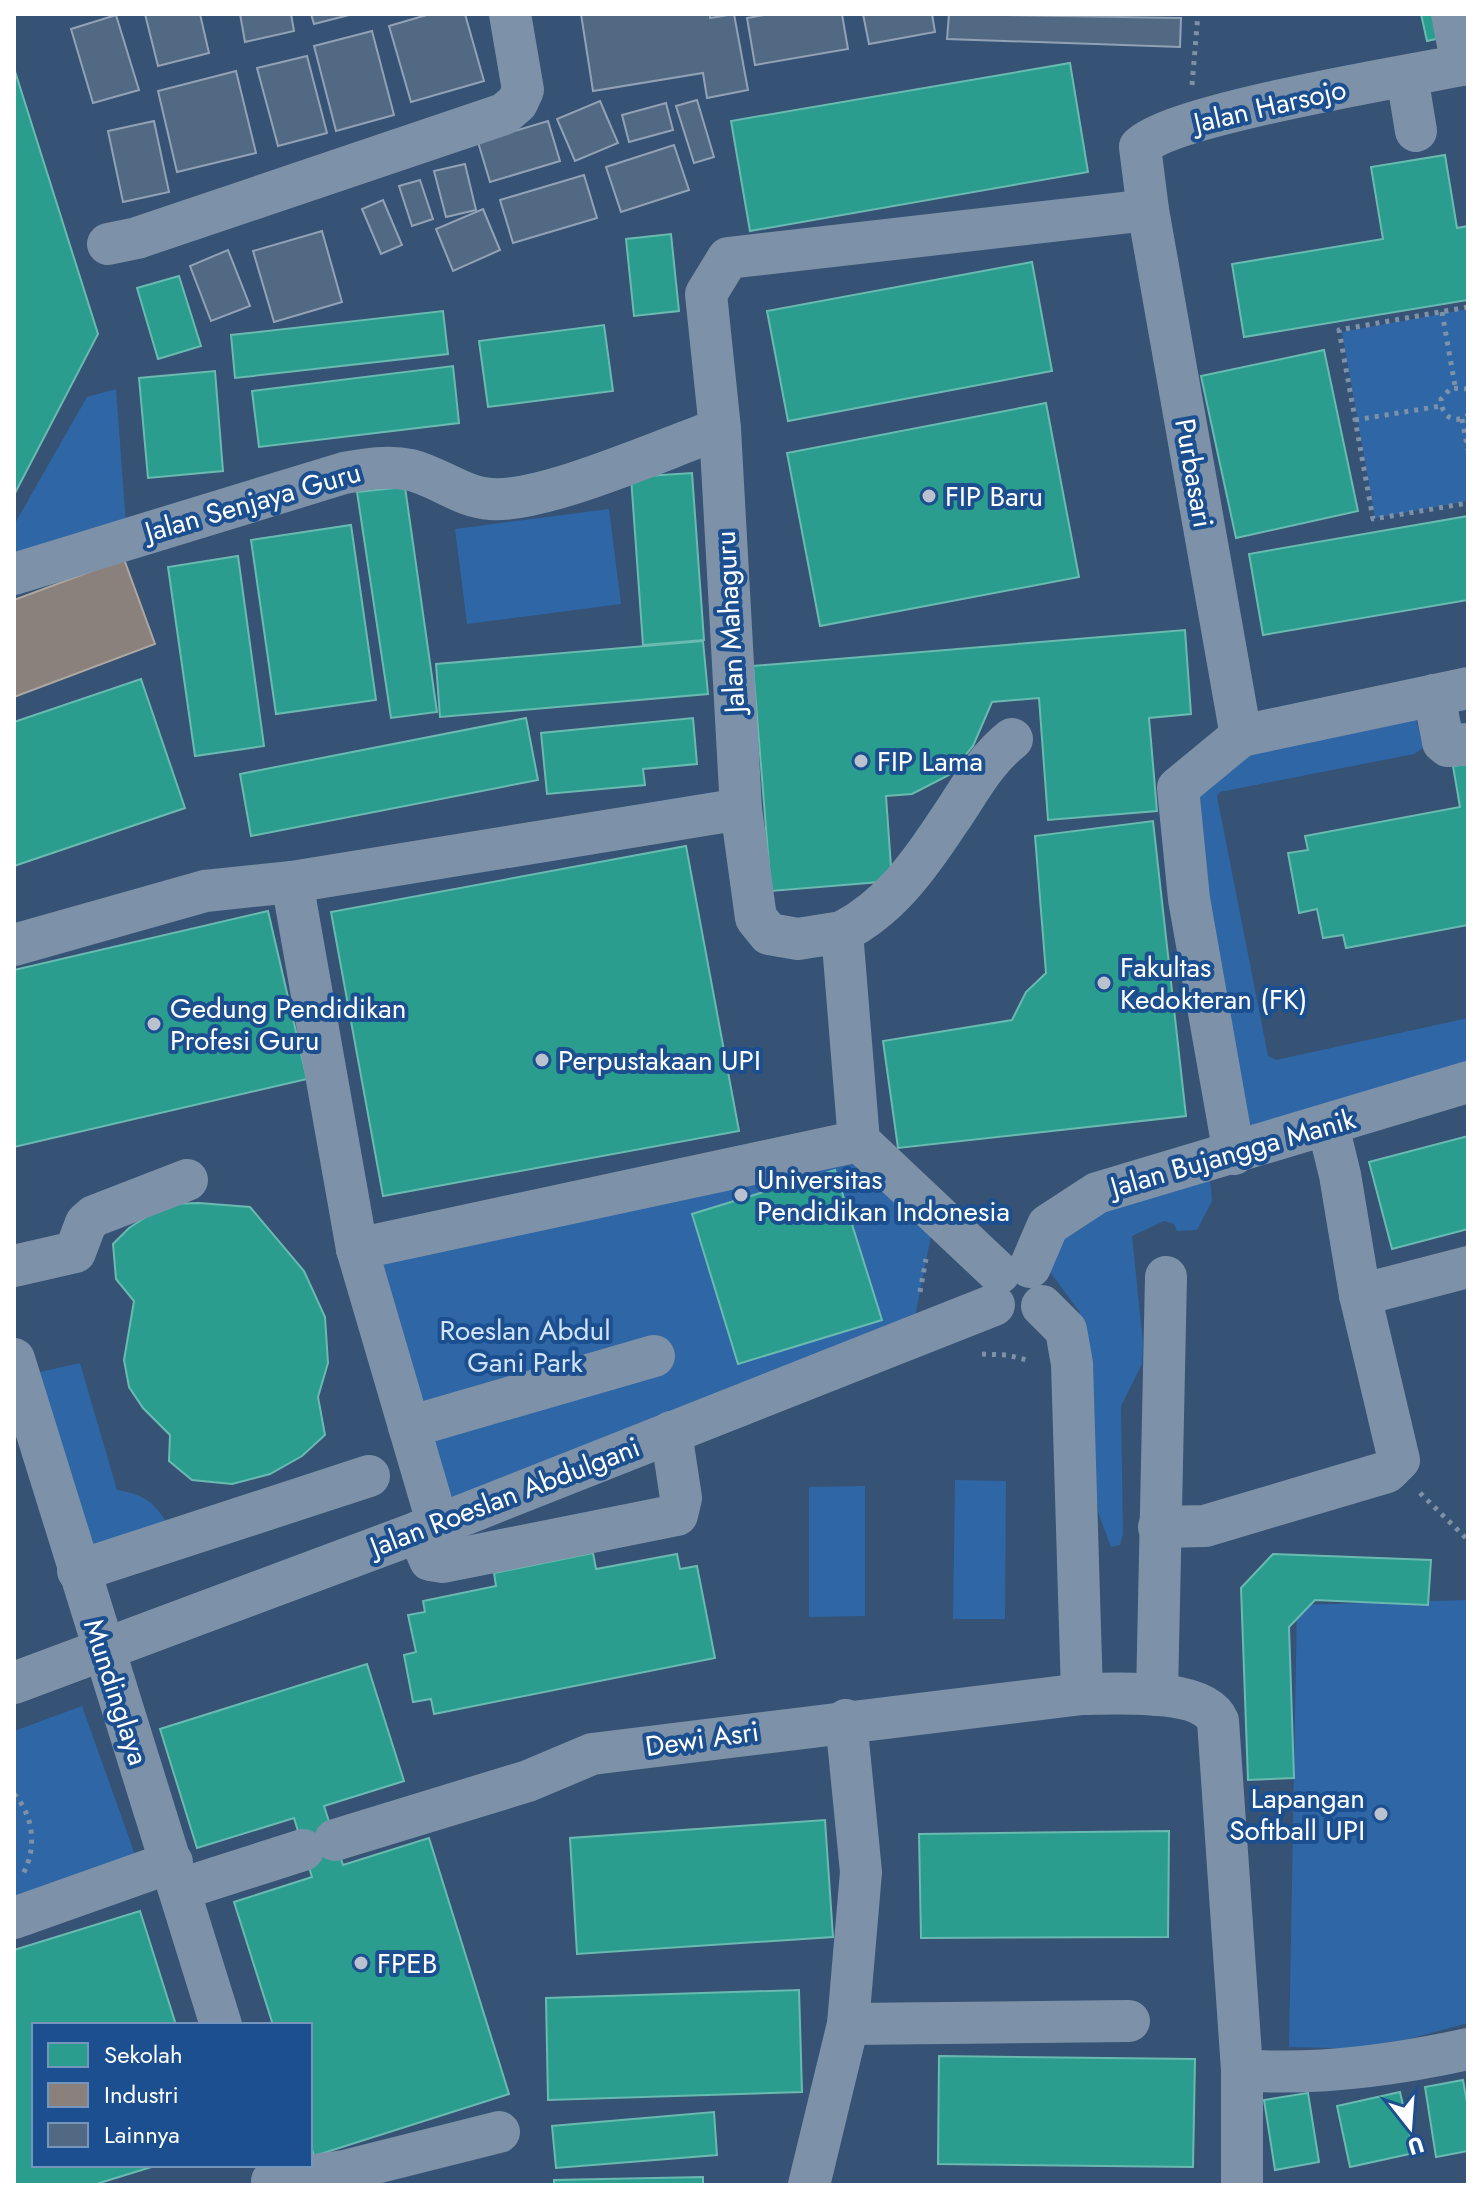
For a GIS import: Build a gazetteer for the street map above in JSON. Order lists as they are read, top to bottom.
{
  "streets": {
    "street": [
      "Jalan Harsojo",
      "Purbasari",
      "Jalan Senjaya Guru",
      "Jalan Mahaguru",
      "Jalan Bujangga Manik",
      "Jalan Roeslan Abdulgani",
      "Mundinglaya",
      "Dewi Asri"
    ]
  },
  "crossings": [
    ["Jalan Harsojo", "Purbasari"],
    ["Jalan Harsojo", "Jalan Mahaguru"],
    ["Purbasari", "Jalan Mahaguru"],
    ["Jalan Senjaya Guru", "Jalan Mahaguru"],
    ["Jalan Bujangga Manik", "Jalan Roeslan Abdulgani"],
    ["Jalan Roeslan Abdulgani", "Mundinglaya"],
    ["Mundinglaya", "Dewi Asri"]
  ],
  "parks": ["Roeslan Abdul Gani Park"],
  "places": [
    "FIP Baru",
    "FIP Lama",
    "Fakultas Kedokteran (FK)",
    "Gedung Pendidikan Profesi Guru",
    "Perpustakaan UPI",
    "Universitas Pendidikan Indonesia",
    "Lapangan Softball UPI",
    "FPEB"
  ],
  "legend": ["Sekolah", "Industri", "Lainnya"],
  "north": "bottom"
}
